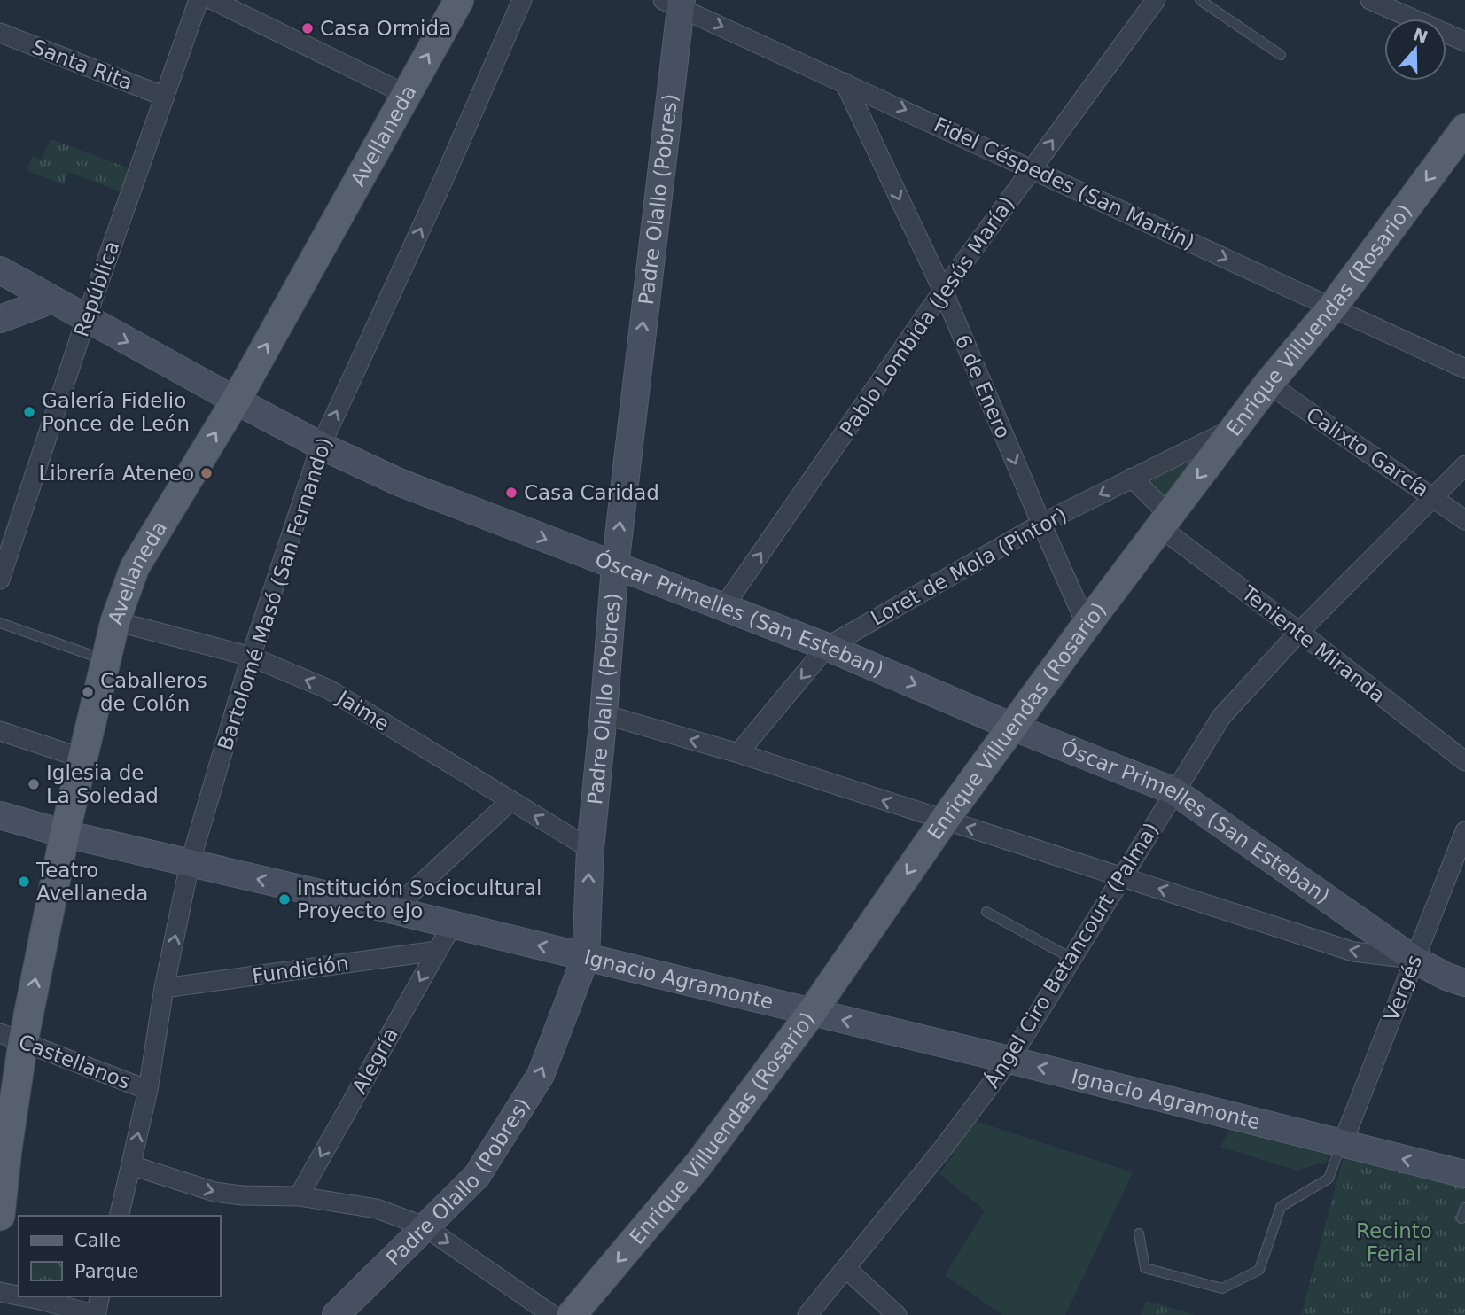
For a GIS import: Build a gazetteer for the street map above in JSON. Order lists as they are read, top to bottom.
{
  "streets": {
    "main road": [
      "Avellaneda",
      "Padre Olallo (Pobres)",
      "Enrique Villuendas (Rosario)",
      "Óscar Primelles (San Esteban)",
      "Ignacio Agramonte"
    ],
    "street": [
      "Santa Rita",
      "Fidel Céspedes (San Martín)",
      "República",
      "Pablo Lombida (Jesús María)",
      "6 de Enero",
      "Calixto García",
      "Loret de Mola (Pintor)",
      "Bartolomé Masó (San Fernando)",
      "Teniente Miranda",
      "Jaime",
      "Ángel Ciro Betancourt (Palma)",
      "Fundición",
      "Vergés",
      "Alegría",
      "Castellanos"
    ]
  },
  "crossings": [
    ["Santa Rita", "República"],
    ["Avellaneda", "Óscar Primelles (San Esteban)"],
    ["Avellaneda", "Jaime"],
    ["Avellaneda", "Ignacio Agramonte"],
    ["Avellaneda", "Castellanos"],
    ["Fidel Céspedes (San Martín)", "Padre Olallo (Pobres)"],
    ["Fidel Céspedes (San Martín)", "Pablo Lombida (Jesús María)"],
    ["Fidel Céspedes (San Martín)", "Enrique Villuendas (Rosario)"],
    ["Fidel Céspedes (San Martín)", "6 de Enero"],
    ["Padre Olallo (Pobres)", "Óscar Primelles (San Esteban)"],
    ["Padre Olallo (Pobres)", "Jaime"],
    ["Padre Olallo (Pobres)", "Ignacio Agramonte"],
    ["República", "Óscar Primelles (San Esteban)"],
    ["Pablo Lombida (Jesús María)", "6 de Enero"],
    ["Pablo Lombida (Jesús María)", "Óscar Primelles (San Esteban)"],
    ["Enrique Villuendas (Rosario)", "6 de Enero"],
    ["Enrique Villuendas (Rosario)", "Calixto García"],
    ["Enrique Villuendas (Rosario)", "Loret de Mola (Pintor)"],
    ["Enrique Villuendas (Rosario)", "Óscar Primelles (San Esteban)"],
    ["Enrique Villuendas (Rosario)", "Teniente Miranda"],
    ["Enrique Villuendas (Rosario)", "Ignacio Agramonte"],
    ["6 de Enero", "Loret de Mola (Pintor)"],
    ["Calixto García", "Ángel Ciro Betancourt (Palma)"],
    ["Loret de Mola (Pintor)", "Óscar Primelles (San Esteban)"],
    ["Loret de Mola (Pintor)", "Teniente Miranda"],
    ["Bartolomé Masó (San Fernando)", "Óscar Primelles (San Esteban)"],
    ["Bartolomé Masó (San Fernando)", "Jaime"],
    ["Bartolomé Masó (San Fernando)", "Fundición"],
    ["Bartolomé Masó (San Fernando)", "Ignacio Agramonte"],
    ["Bartolomé Masó (San Fernando)", "Castellanos"],
    ["Óscar Primelles (San Esteban)", "Ángel Ciro Betancourt (Palma)"],
    ["Óscar Primelles (San Esteban)", "Vergés"],
    ["Teniente Miranda", "Ángel Ciro Betancourt (Palma)"],
    ["Ángel Ciro Betancourt (Palma)", "Ignacio Agramonte"],
    ["Fundición", "Alegría"],
    ["Ignacio Agramonte", "Vergés"],
    ["Ignacio Agramonte", "Alegría"]
  ],
  "one_way": [
    "Avellaneda",
    "Fidel Céspedes (San Martín)",
    "Padre Olallo (Pobres)",
    "Pablo Lombida (Jesús María)",
    "Enrique Villuendas (Rosario)",
    "6 de Enero",
    "Loret de Mola (Pintor)",
    "Bartolomé Masó (San Fernando)",
    "Óscar Primelles (San Esteban)",
    "Jaime",
    "Ignacio Agramonte",
    "Alegría"
  ],
  "parks": ["Recinto Ferial"],
  "places": [
    "Casa Ormida",
    "Galería Fidelio Ponce de León",
    "Librería Ateneo",
    "Casa Caridad",
    "Caballeros de Colón",
    "Iglesia de La Soledad",
    "Teatro Avellaneda",
    "Institución Sociocultural Proyecto eJo"
  ],
  "legend": ["Calle", "Parque"],
  "north": "top"
}
